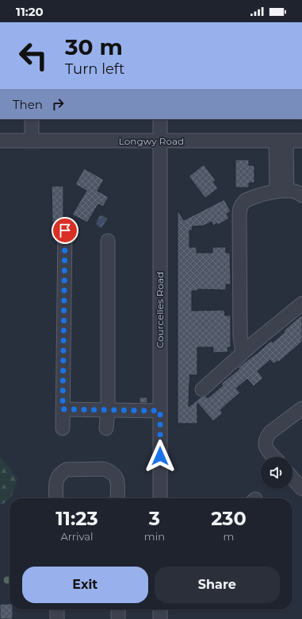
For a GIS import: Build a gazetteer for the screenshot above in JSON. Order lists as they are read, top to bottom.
{
  "streets": {
    "street": ["Longwy Road", "Courcelles Road"]
  },
  "crossings": [
    ["Longwy Road", "Courcelles Road"]
  ],
  "page": {
    "status": "11:20",
    "turn": ["30 m", "Turn left"],
    "then": "Then",
    "eta": [
      "11:23",
      "Arrival",
      "3",
      "min",
      "230",
      "m"
    ],
    "buttons": ["Exit", "Share"]
  }
}
